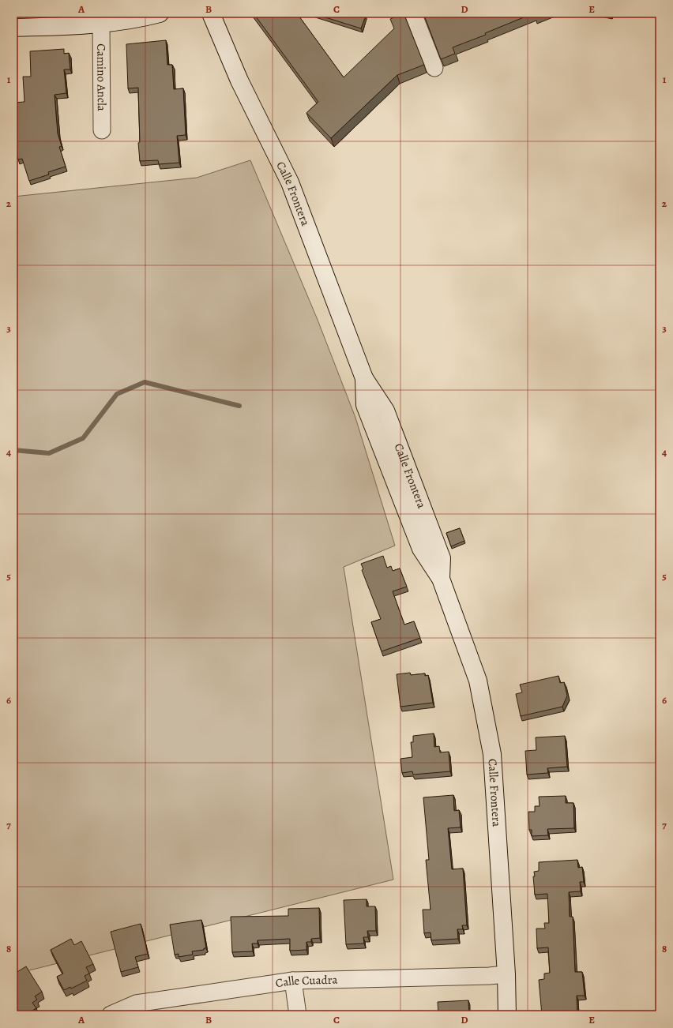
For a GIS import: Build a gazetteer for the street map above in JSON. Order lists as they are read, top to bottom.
{
  "streets": {
    "street": ["Camino Ancla", "Calle Frontera", "Calle Cuadra"]
  },
  "crossings": [
    ["Calle Frontera", "Calle Cuadra"]
  ],
  "grid": {
    "columns": [
      "A",
      "B",
      "C",
      "D",
      "E"
    ],
    "rows": [
      "1",
      "2",
      "3",
      "4",
      "5",
      "6",
      "7",
      "8"
    ]
  }
}
